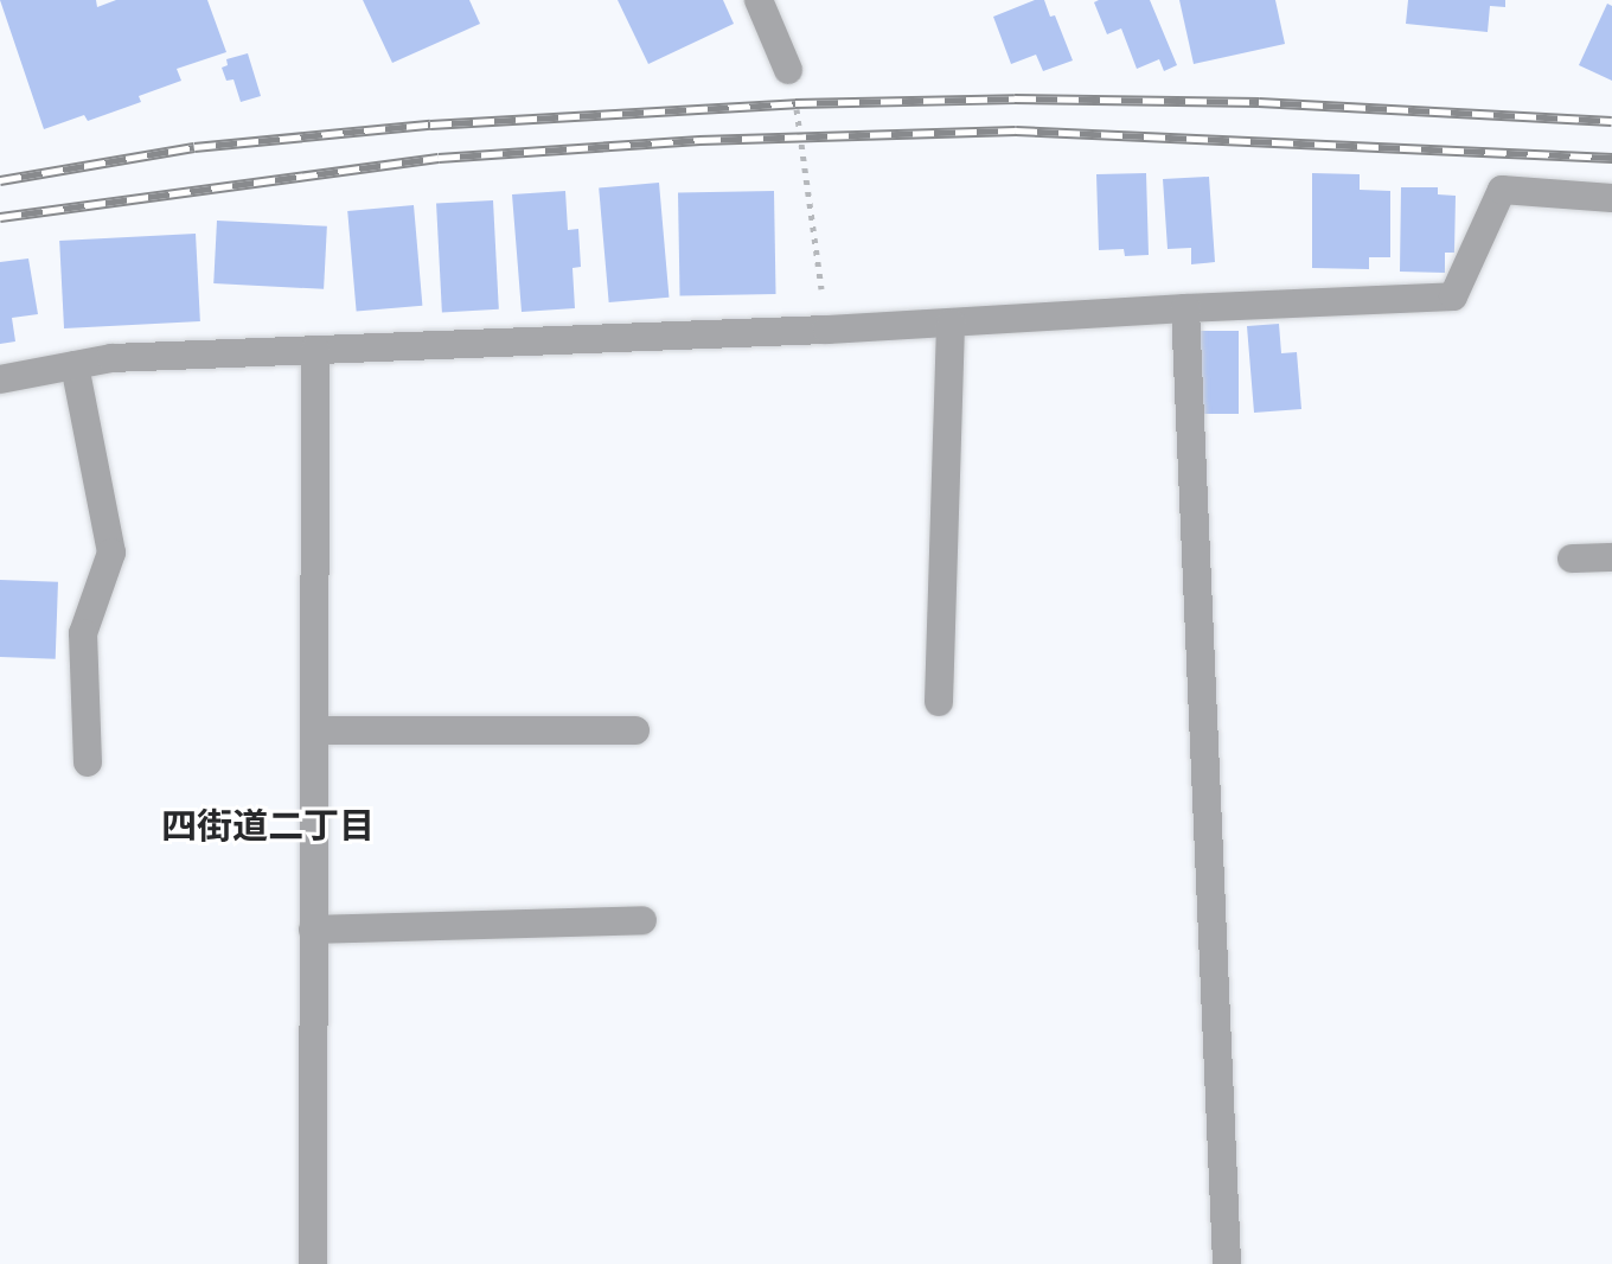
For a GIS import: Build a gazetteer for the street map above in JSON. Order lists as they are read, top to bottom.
{
  "districts": ["四街道二丁目"]
}
